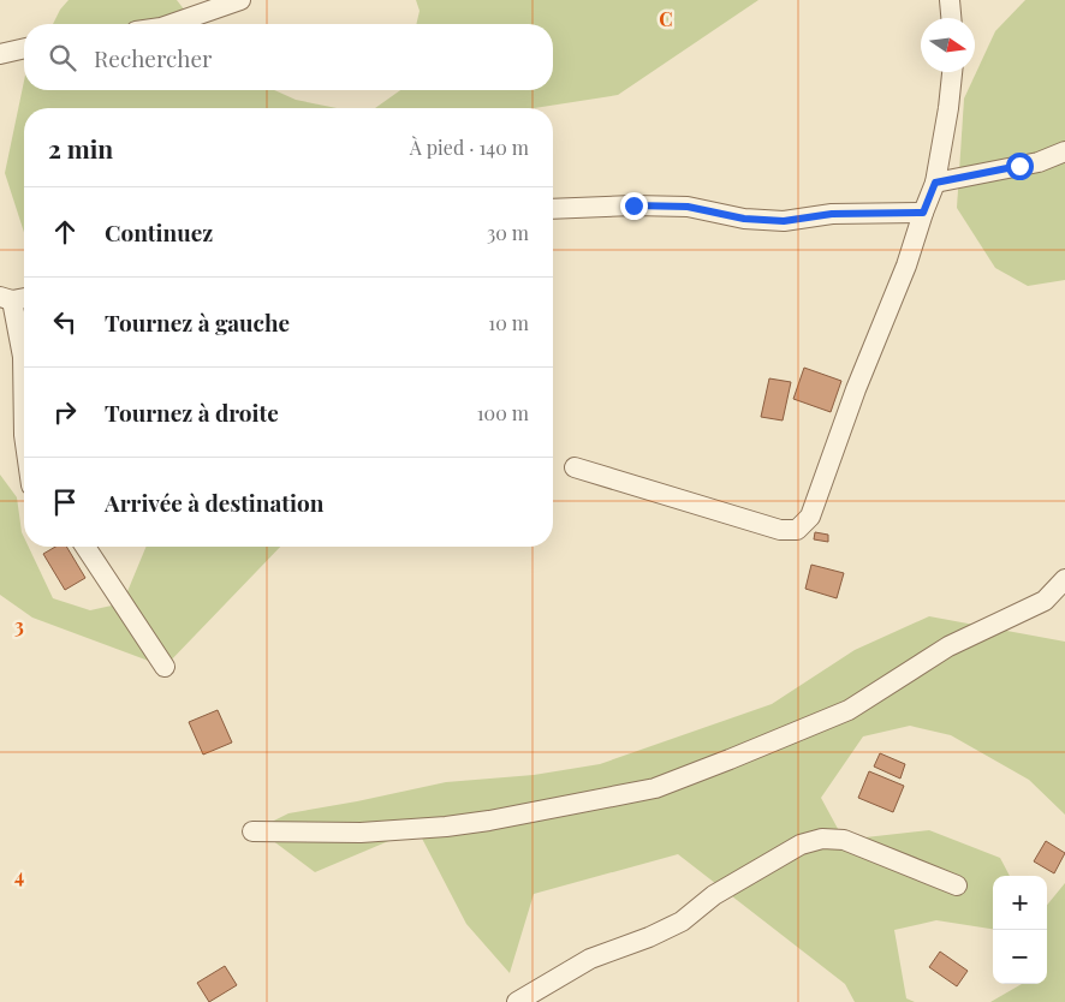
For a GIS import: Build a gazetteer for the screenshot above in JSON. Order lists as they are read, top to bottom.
{
  "north": "right",
  "page": {
    "search": "Rechercher",
    "heading": ["2 min", "À pied · 140 m"],
    "list": [
      ["Continuez", "30 m"],
      ["Tournez à gauche", "10 m"],
      ["Tournez à droite", "100 m"],
      "Arrivée à destination"
    ],
    "map_buttons": ["+", "−"]
  },
  "grid": {
    "columns": ["C"],
    "rows": ["3", "4"]
  }
}
